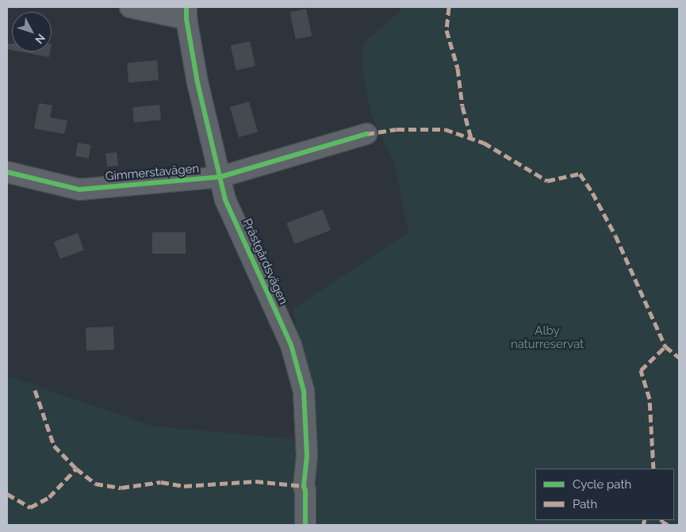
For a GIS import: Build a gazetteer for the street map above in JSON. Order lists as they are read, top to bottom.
{
  "streets": {
    "street": ["Gimmerstavägen", "Prästgårdsvägen"]
  },
  "crossings": [
    ["Gimmerstavägen", "Prästgårdsvägen"]
  ],
  "parks": ["Alby naturreservat"],
  "legend": ["Cycle path", "Path"],
  "north": "bottom right"
}
